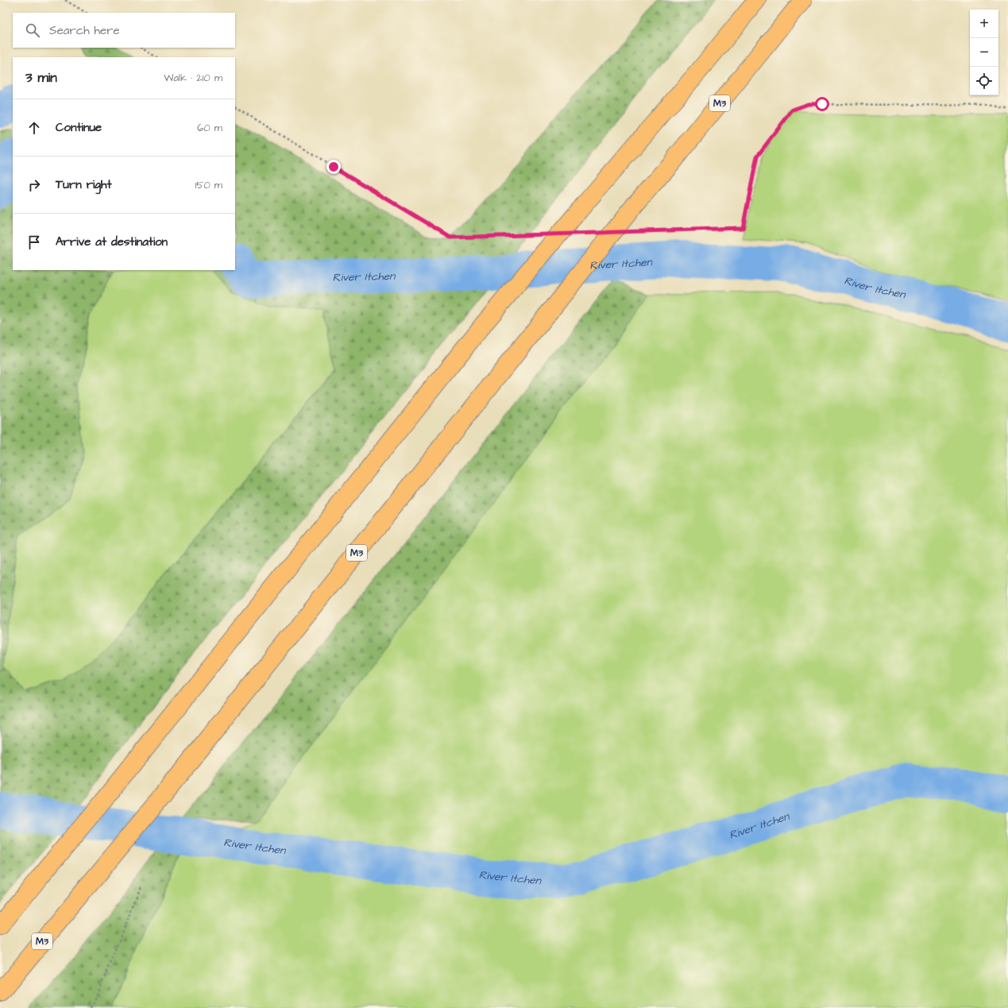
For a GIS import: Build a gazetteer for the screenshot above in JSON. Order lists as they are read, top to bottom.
{
  "streets": {
    "highway": ["M3"]
  },
  "water": ["River Itchen"],
  "page": {
    "map_buttons": ["+", "−"],
    "search": "Search here",
    "heading": ["3 min", "Walk · 210 m"],
    "list": [
      ["Continue", "60 m"],
      ["Turn right", "150 m"],
      "Arrive at destination"
    ]
  }
}
